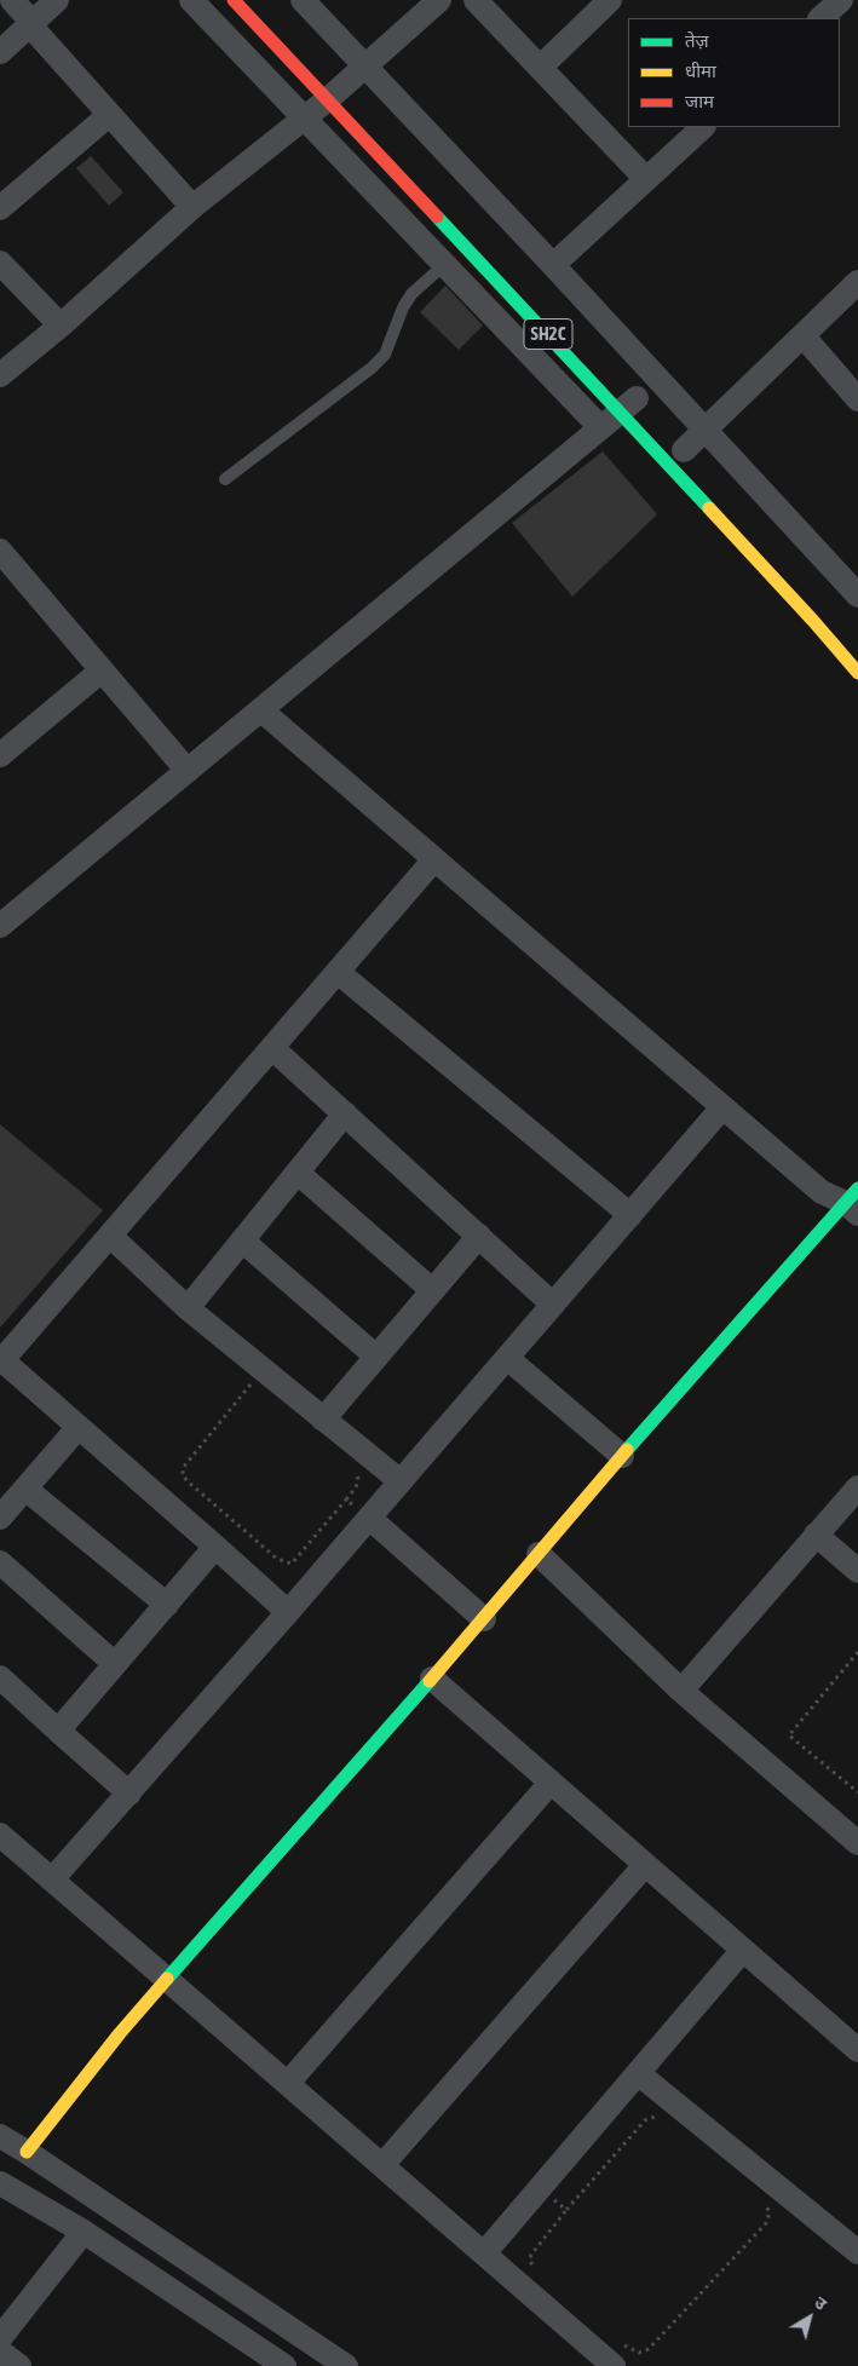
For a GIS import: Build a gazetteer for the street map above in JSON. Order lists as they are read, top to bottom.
{
  "streets": {
    "street": ["SH2C"]
  },
  "legend": ["तेज़", "धीमा", "जाम"],
  "north": "top right"
}
